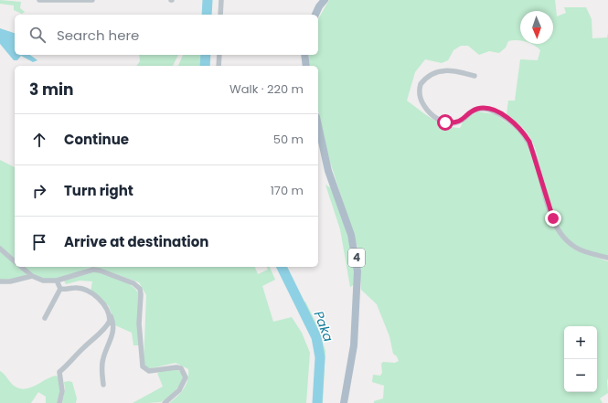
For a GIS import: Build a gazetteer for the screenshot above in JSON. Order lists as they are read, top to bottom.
{
  "streets": {
    "main road": ["4"]
  },
  "water": ["Paka"],
  "north": "bottom",
  "page": {
    "search": "Search here",
    "heading": ["3 min", "Walk · 220 m"],
    "list": [
      ["Continue", "50 m"],
      ["Turn right", "170 m"],
      "Arrive at destination"
    ],
    "map_buttons": ["+", "−"]
  }
}
